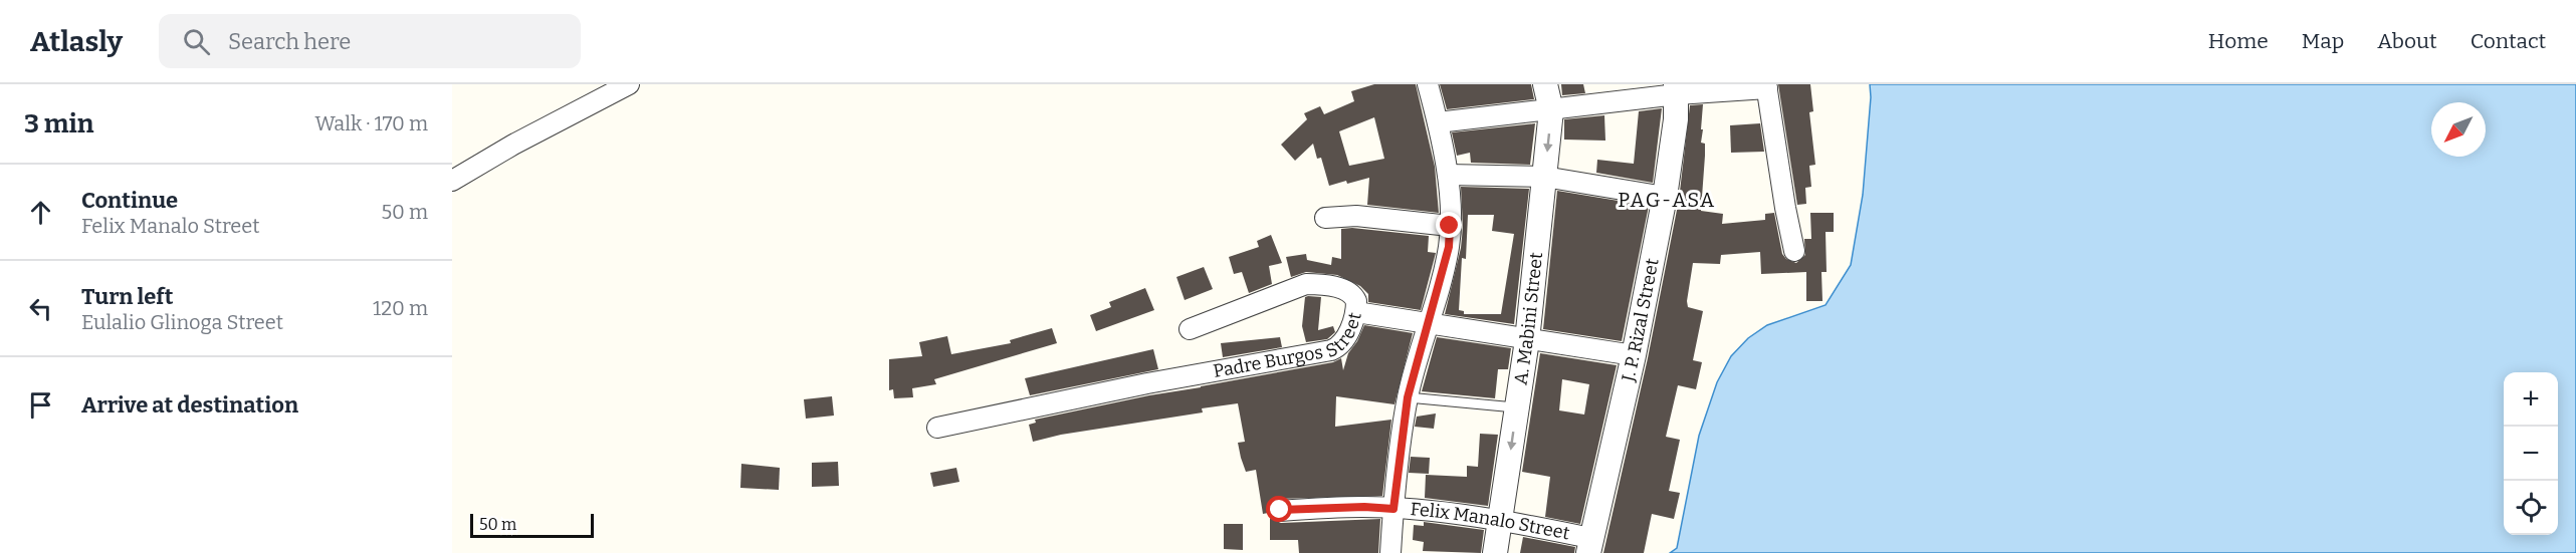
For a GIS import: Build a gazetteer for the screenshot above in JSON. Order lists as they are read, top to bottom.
{
  "streets": {
    "street": [
      "A. Mabini Street",
      "J. P. Rizal Street",
      "Padre Burgos Street",
      "Felix Manalo Street"
    ]
  },
  "crossings": [
    ["A. Mabini Street", "Padre Burgos Street"],
    ["A. Mabini Street", "Felix Manalo Street"],
    ["J. P. Rizal Street", "Padre Burgos Street"],
    ["J. P. Rizal Street", "Felix Manalo Street"]
  ],
  "districts": ["PAG-ASA"],
  "scale_bar": "50 m",
  "north": "bottom left",
  "page": {
    "header": "Atlasly",
    "search": "Search here",
    "nav": [
      "Home",
      "Map",
      "About",
      "Contact"
    ],
    "heading": ["3 min", "Walk · 170 m"],
    "list": [
      ["Continue", "Felix Manalo Street", "50 m"],
      ["Turn left", "Eulalio Glinoga Street", "120 m"],
      "Arrive at destination"
    ],
    "map_buttons": ["+", "−"],
    "scale": "50 m"
  }
}
